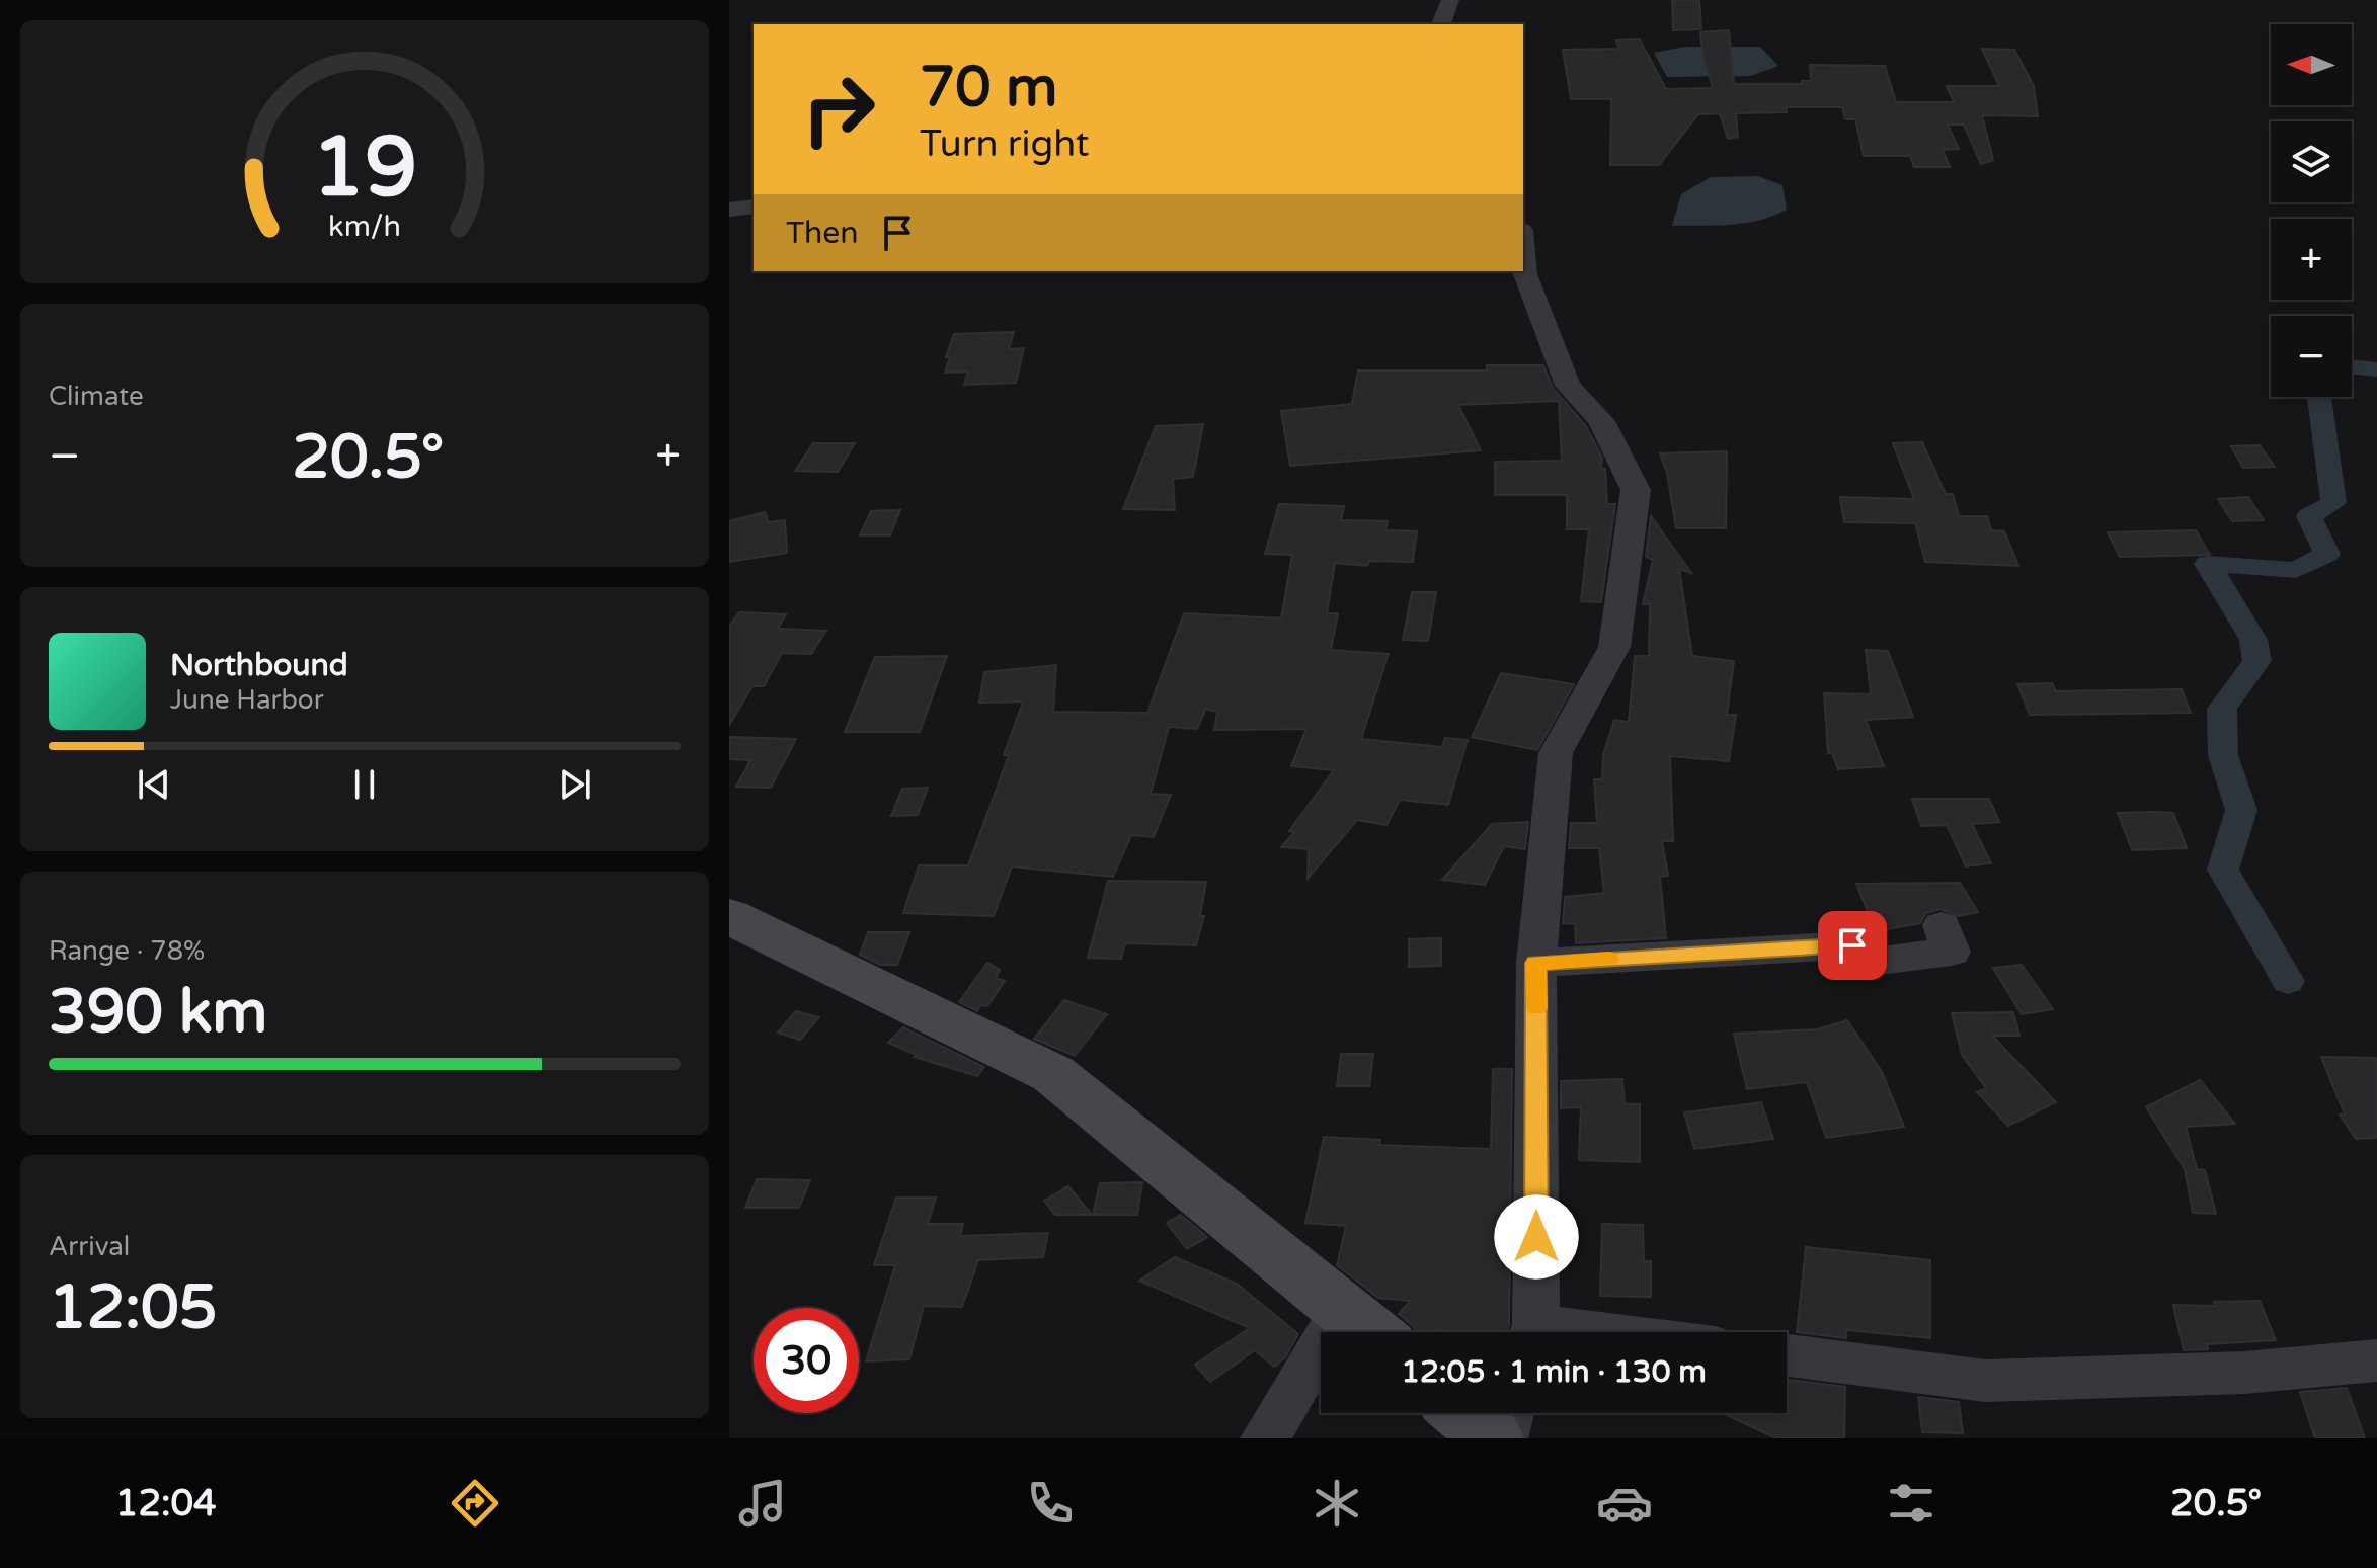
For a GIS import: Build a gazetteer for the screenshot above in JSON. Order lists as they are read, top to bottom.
{
  "north": "left",
  "page": {
    "map_buttons": ["+", "−"],
    "turn": ["70 m", "Turn right"],
    "then": "Then",
    "tile": [
      "Climate",
      ["Range · 78%", "390 km"],
      ["Arrival", "12:05"]
    ],
    "heat": ["−", "20.5°", "+"],
    "song": ["Northbound", "June Harbor"],
    "limit": "30",
    "trip": "12:05 · 1 min · 130 m",
    "tabs": ["12:04", "20.5°"],
    "gauge": ["19", "km/h"]
  }
}
